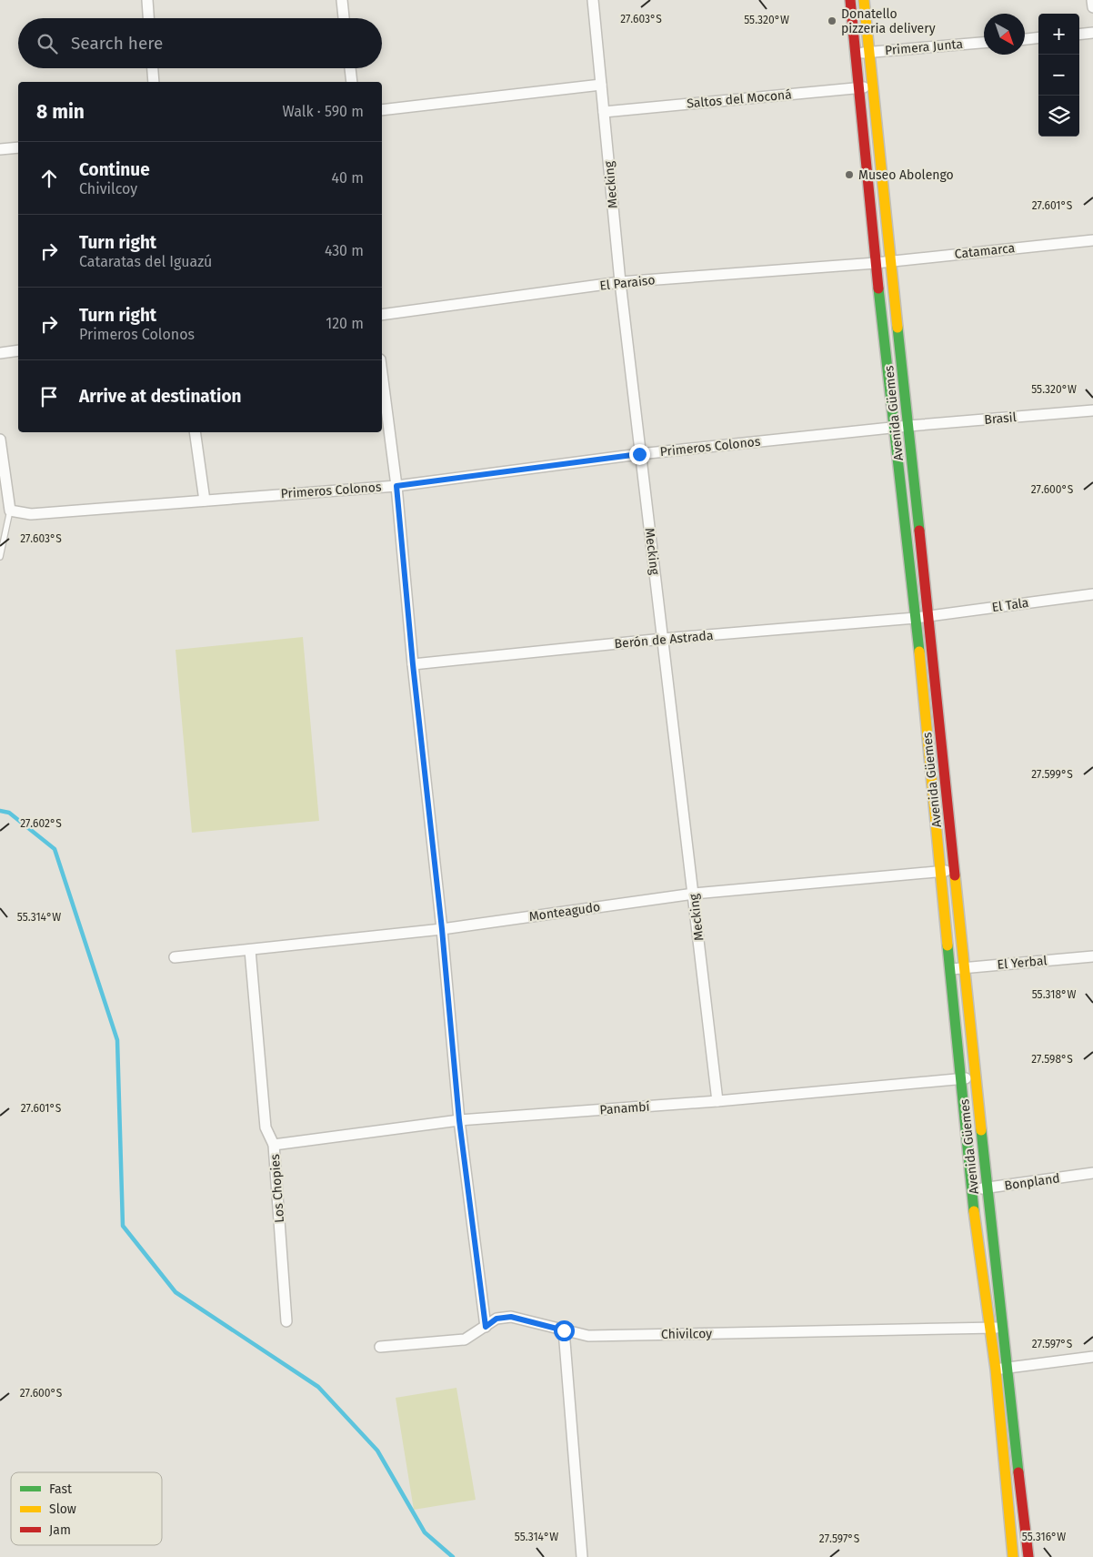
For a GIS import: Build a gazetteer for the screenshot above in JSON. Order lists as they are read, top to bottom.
{
  "streets": {
    "main road": ["Avenida Güemes"],
    "street": [
      "Primera Junta",
      "Saltos del Moconá",
      "Mecking",
      "Catamarca",
      "El Paraiso",
      "Brasil",
      "Primeros Colonos",
      "El Tala",
      "Berón de Astrada",
      "Monteagudo",
      "El Yerbal",
      "Panambí",
      "Bonpland",
      "Los Chopies",
      "Chivilcoy"
    ]
  },
  "crossings": [
    ["Primera Junta", "Avenida Güemes"],
    ["Saltos del Moconá", "Mecking"],
    ["Saltos del Moconá", "Avenida Güemes"],
    ["Mecking", "El Paraiso"],
    ["Mecking", "Primeros Colonos"],
    ["Mecking", "Berón de Astrada"],
    ["Mecking", "Monteagudo"],
    ["Mecking", "Panambí"],
    ["Catamarca", "El Paraiso"],
    ["Catamarca", "Avenida Güemes"],
    ["El Paraiso", "Avenida Güemes"],
    ["Avenida Güemes", "Brasil"],
    ["Avenida Güemes", "Primeros Colonos"],
    ["Avenida Güemes", "El Tala"],
    ["Avenida Güemes", "Berón de Astrada"],
    ["Avenida Güemes", "Monteagudo"],
    ["Avenida Güemes", "El Yerbal"],
    ["Avenida Güemes", "Panambí"],
    ["Avenida Güemes", "Bonpland"],
    ["Avenida Güemes", "Chivilcoy"],
    ["Brasil", "Primeros Colonos"],
    ["El Tala", "Berón de Astrada"],
    ["Monteagudo", "Los Chopies"],
    ["Panambí", "Los Chopies"]
  ],
  "places": ["Donatello pizzeria delivery", "Museo Abolengo"],
  "legend": ["Fast", "Slow", "Jam"],
  "north": "bottom right",
  "page": {
    "map_buttons": ["+", "−"],
    "search": "Search here",
    "heading": ["8 min", "Walk · 590 m"],
    "list": [
      ["Continue", "Chivilcoy", "40 m"],
      ["Turn right", "Cataratas del Iguazú", "430 m"],
      ["Turn right", "Primeros Colonos", "120 m"],
      "Arrive at destination"
    ]
  },
  "coordinates": [
    "27.603°S",
    "55.320°W",
    "27.601°S",
    "27.600°S",
    "27.599°S",
    "27.602°S",
    "55.314°W",
    "55.318°W",
    "27.598°S",
    "27.597°S",
    "55.316°W"
  ]
}
